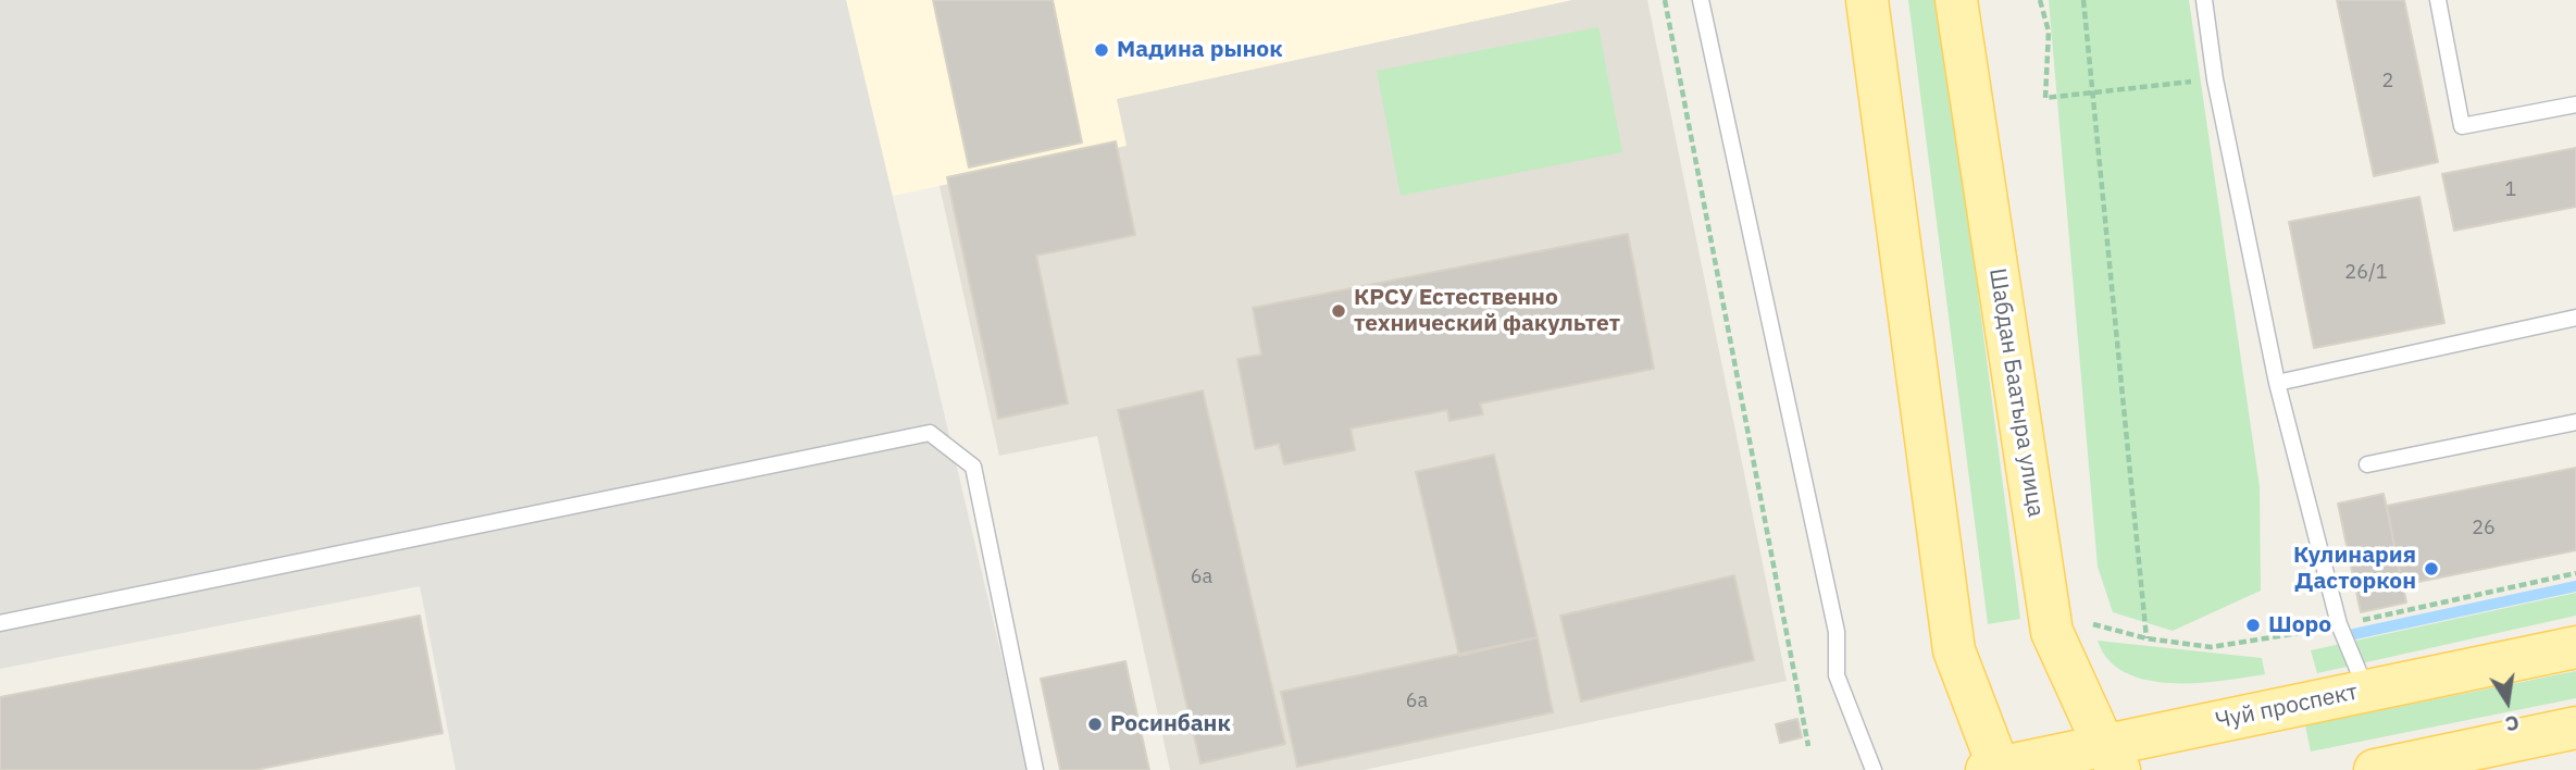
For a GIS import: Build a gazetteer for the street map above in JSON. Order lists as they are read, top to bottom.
{
  "streets": {
    "main road": ["Шабдан Баатыра улица", "Чуй проспект"]
  },
  "crossings": [
    ["Шабдан Баатыра улица", "Чуй проспект"]
  ],
  "places": [
    "Мадина рынок",
    "КРСУ Естественно технический факультет",
    "Кулинария Дасторкон",
    "Шоро",
    "Росинбанк"
  ],
  "house_numbers": [
    "2",
    "1",
    "26/1",
    "26",
    "6а",
    "6а"
  ],
  "north": "bottom"
}
